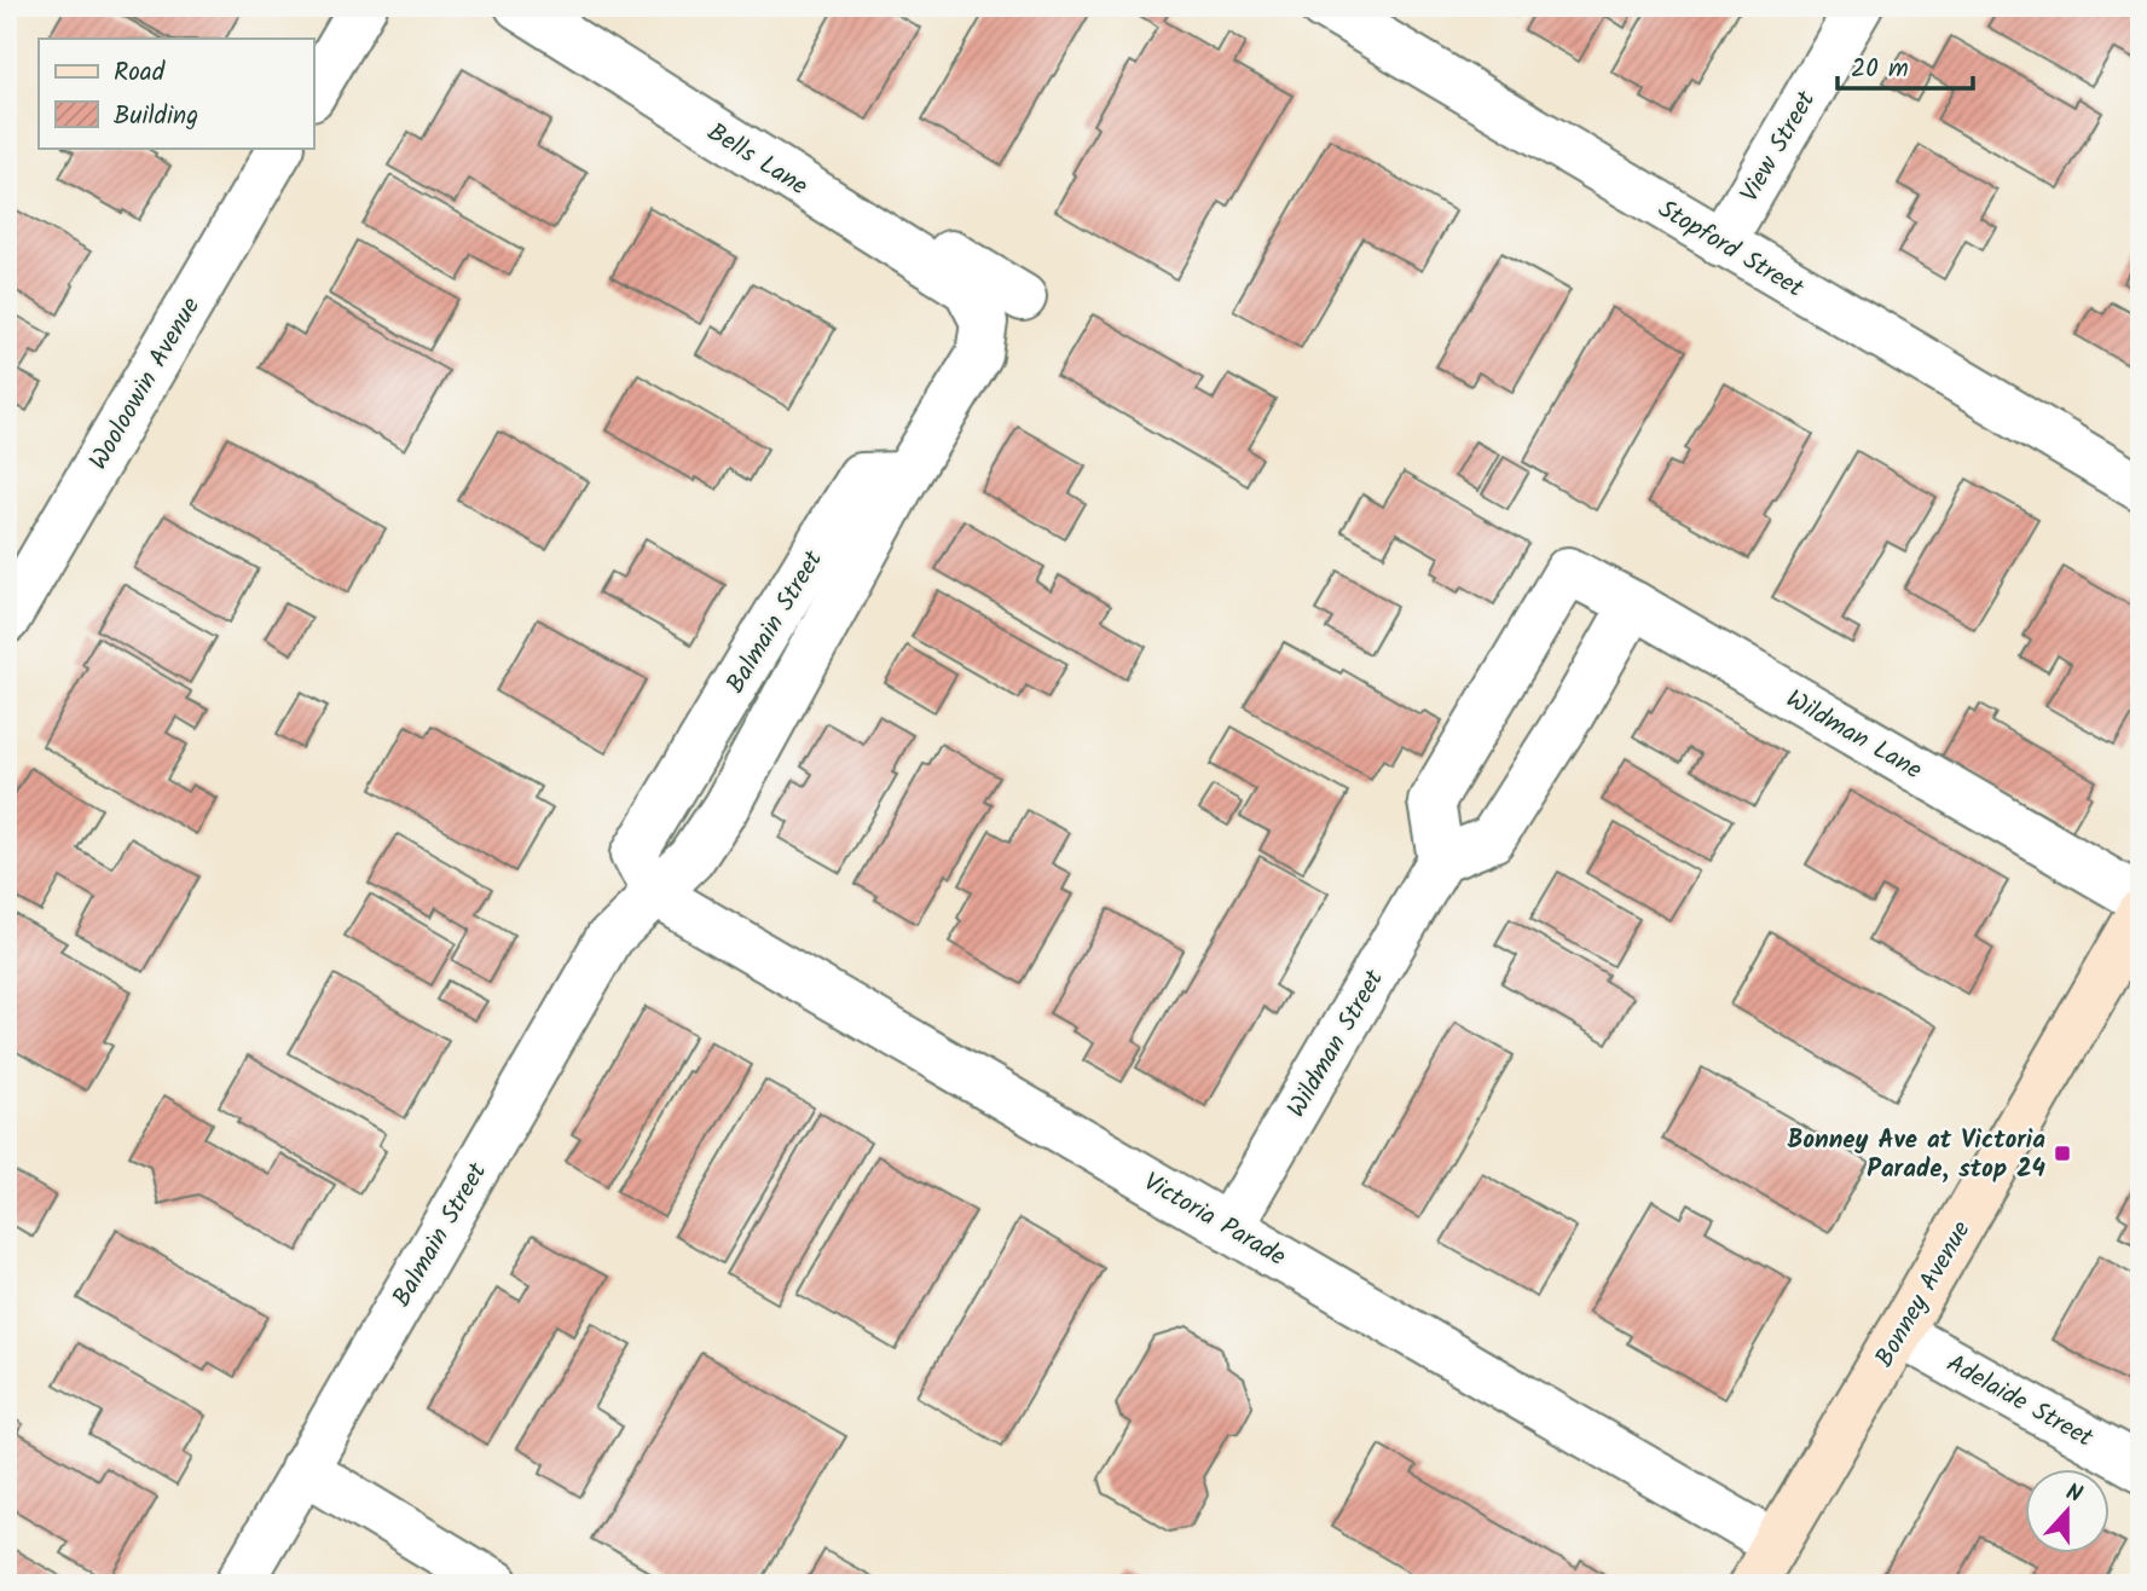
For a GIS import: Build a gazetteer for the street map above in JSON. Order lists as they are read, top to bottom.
{
  "streets": {
    "street": [
      "View Street",
      "Bells Lane",
      "Stopford Street",
      "Wooloowin Avenue",
      "Balmain Street",
      "Wildman Lane",
      "Wildman Street",
      "Victoria Parade",
      "Bonney Avenue",
      "Adelaide Street"
    ]
  },
  "crossings": [
    ["View Street", "Stopford Street"],
    ["Bells Lane", "Balmain Street"],
    ["Balmain Street", "Victoria Parade"],
    ["Wildman Lane", "Wildman Street"],
    ["Wildman Street", "Victoria Parade"],
    ["Victoria Parade", "Bonney Avenue"],
    ["Bonney Avenue", "Adelaide Street"]
  ],
  "places": {
    "transit": ["Bonney Ave at Victoria Parade, stop 24"]
  },
  "legend": ["Road", "Building"],
  "scale_bar": "20 m",
  "north": "top"
}
